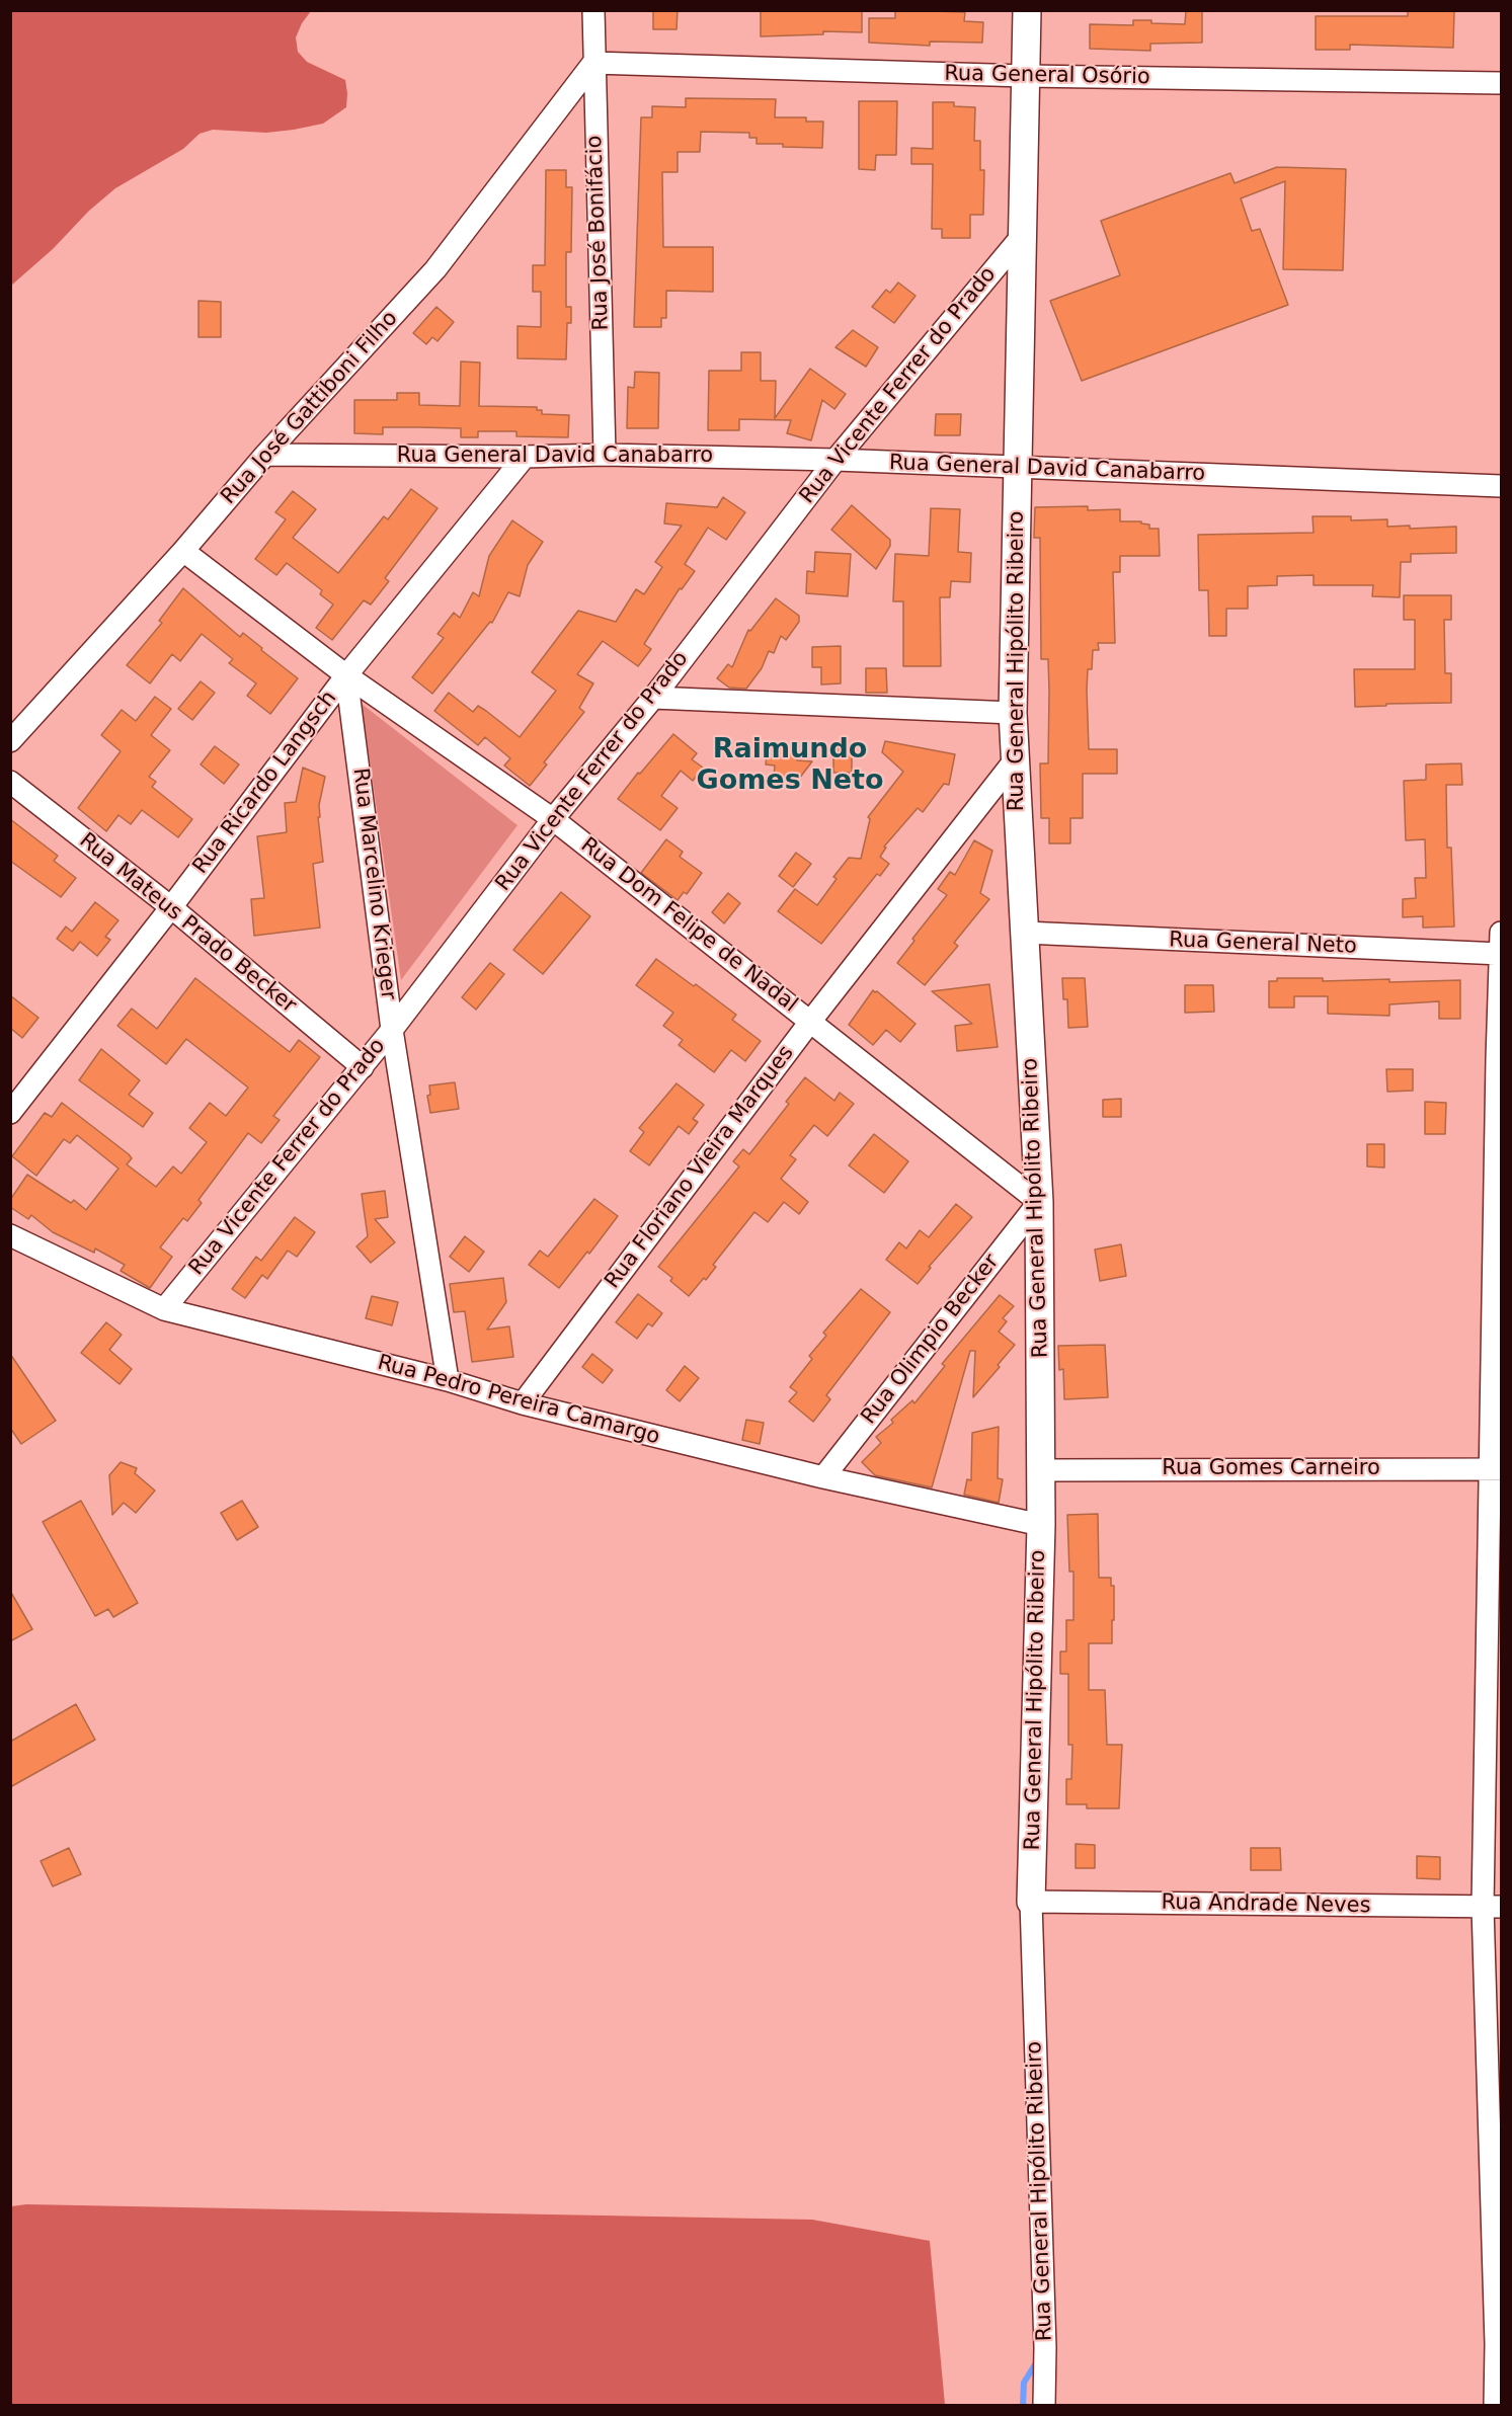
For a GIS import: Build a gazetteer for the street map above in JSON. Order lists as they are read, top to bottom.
{
  "streets": {
    "street": [
      "Rua General Osório",
      "Rua José Bonifácio",
      "Rua Vicente Ferrer do Prado",
      "Rua José Gattiboni Filho",
      "Rua General David Canabarro",
      "Rua General Hipólito Ribeiro",
      "Rua Ricardo Langsch",
      "Rua Marcelino Krieger",
      "Rua Mateus Prado Becker",
      "Rua Dom Felipe de Nadal",
      "Rua General Neto",
      "Rua Floriano Vieira Marques",
      "Rua Olimpio Becker",
      "Rua Pedro Pereira Camargo",
      "Rua Gomes Carneiro",
      "Rua Andrade Neves"
    ]
  },
  "crossings": [
    ["Rua General Osório", "Rua José Bonifácio"],
    ["Rua General Osório", "Rua José Gattiboni Filho"],
    ["Rua General Osório", "Rua General Hipólito Ribeiro"],
    ["Rua José Bonifácio", "Rua José Gattiboni Filho"],
    ["Rua José Bonifácio", "Rua General David Canabarro"],
    ["Rua Vicente Ferrer do Prado", "Rua General David Canabarro"],
    ["Rua Vicente Ferrer do Prado", "Rua General Hipólito Ribeiro"],
    ["Rua Vicente Ferrer do Prado", "Rua Marcelino Krieger"],
    ["Rua Vicente Ferrer do Prado", "Rua Mateus Prado Becker"],
    ["Rua Vicente Ferrer do Prado", "Rua Dom Felipe de Nadal"],
    ["Rua Vicente Ferrer do Prado", "Rua Pedro Pereira Camargo"],
    ["Rua José Gattiboni Filho", "Rua General David Canabarro"],
    ["Rua José Gattiboni Filho", "Rua Dom Felipe de Nadal"],
    ["Rua General David Canabarro", "Rua General Hipólito Ribeiro"],
    ["Rua General David Canabarro", "Rua Ricardo Langsch"],
    ["Rua General Hipólito Ribeiro", "Rua Dom Felipe de Nadal"],
    ["Rua General Hipólito Ribeiro", "Rua General Neto"],
    ["Rua General Hipólito Ribeiro", "Rua Floriano Vieira Marques"],
    ["Rua General Hipólito Ribeiro", "Rua Olimpio Becker"],
    ["Rua General Hipólito Ribeiro", "Rua Pedro Pereira Camargo"],
    ["Rua General Hipólito Ribeiro", "Rua Gomes Carneiro"],
    ["Rua General Hipólito Ribeiro", "Rua Andrade Neves"],
    ["Rua Ricardo Langsch", "Rua Marcelino Krieger"],
    ["Rua Ricardo Langsch", "Rua Mateus Prado Becker"],
    ["Rua Ricardo Langsch", "Rua Dom Felipe de Nadal"],
    ["Rua Marcelino Krieger", "Rua Dom Felipe de Nadal"],
    ["Rua Marcelino Krieger", "Rua Pedro Pereira Camargo"],
    ["Rua Dom Felipe de Nadal", "Rua Floriano Vieira Marques"],
    ["Rua Dom Felipe de Nadal", "Rua Olimpio Becker"],
    ["Rua Floriano Vieira Marques", "Rua Pedro Pereira Camargo"],
    ["Rua Olimpio Becker", "Rua Pedro Pereira Camargo"]
  ],
  "districts": ["Raimundo Gomes Neto"]
}
